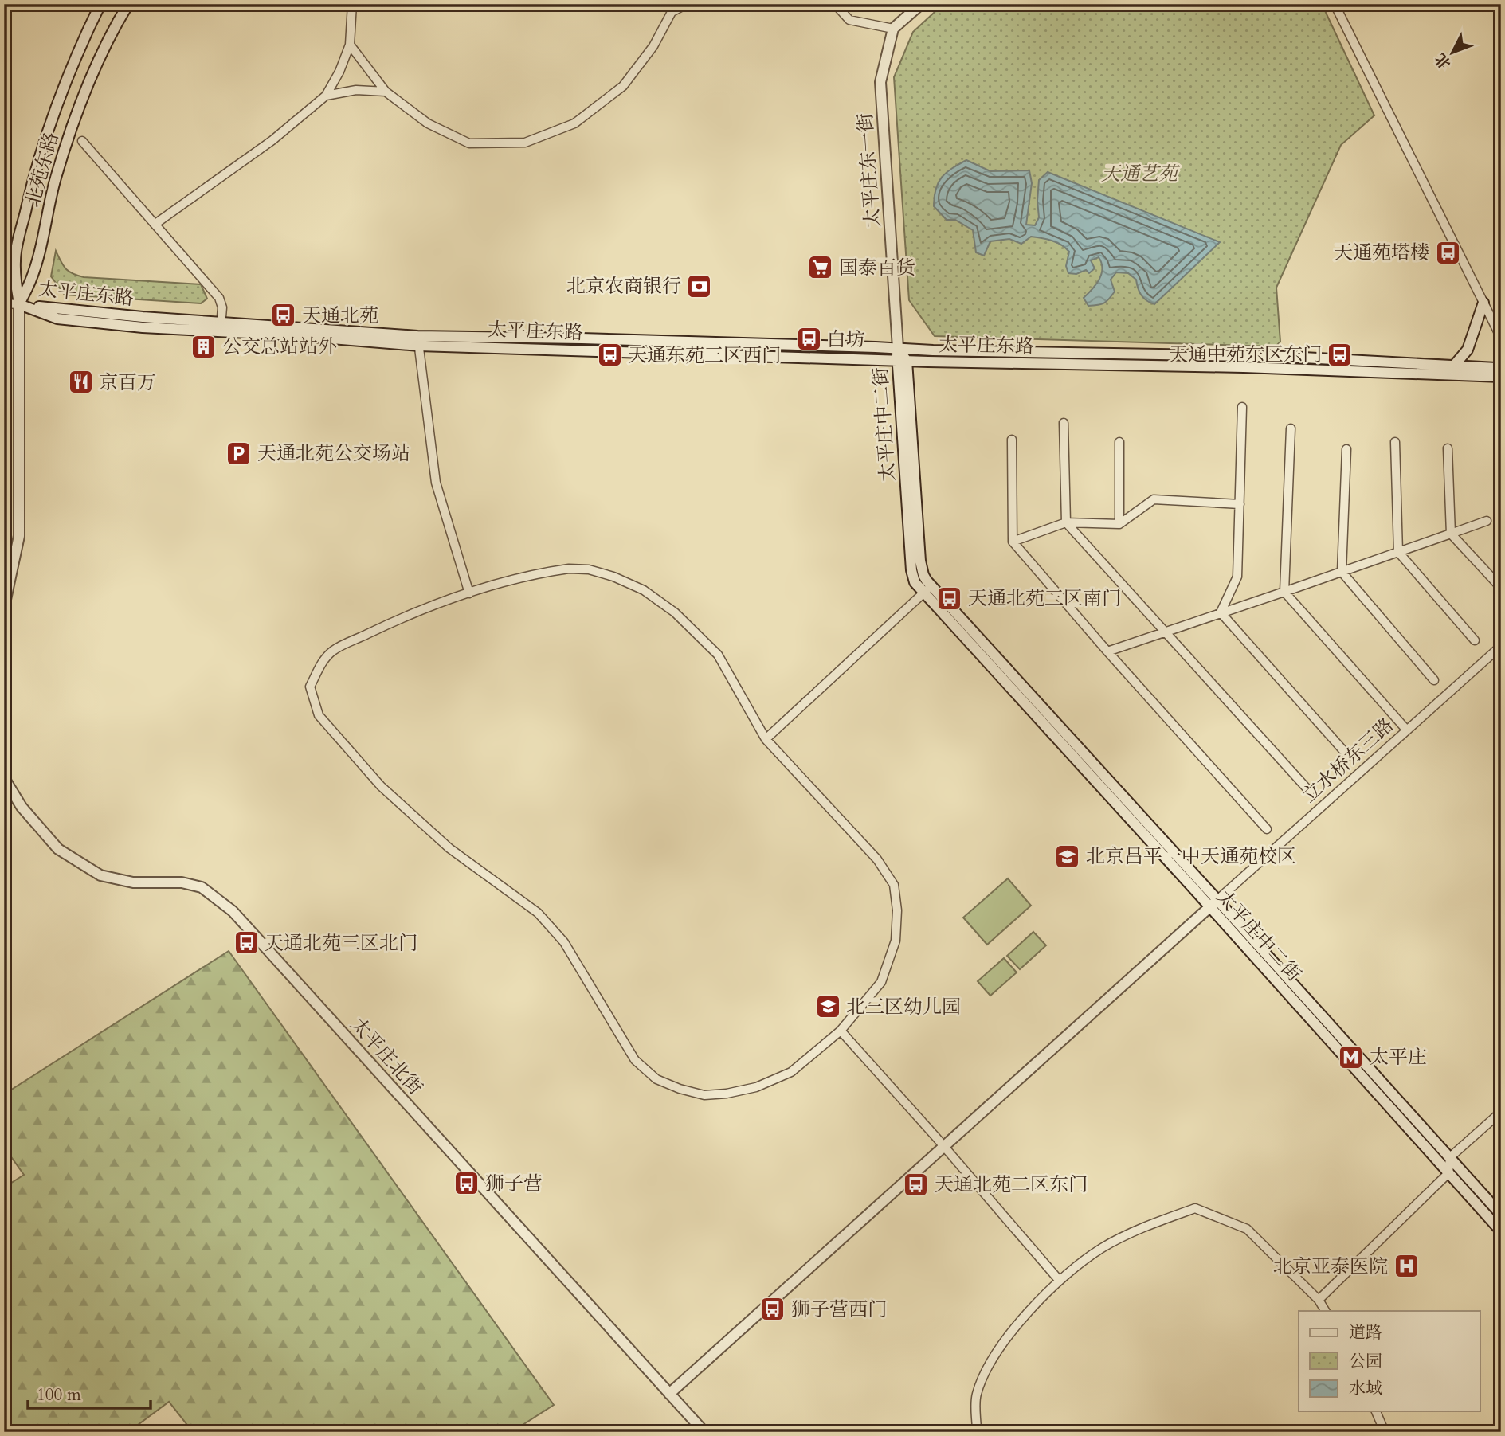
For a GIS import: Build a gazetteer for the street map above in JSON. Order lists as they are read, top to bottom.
{
  "streets": {
    "main road": [
      "北苑东路",
      "太平庄东一街",
      "太平庄东路",
      "太平庄中二街",
      "太平庄北街"
    ],
    "street": ["立水桥东三路"]
  },
  "crossings": [
    ["北苑东路", "太平庄东路"],
    ["太平庄东一街", "太平庄东路"],
    ["太平庄东一街", "太平庄中二街"],
    ["太平庄东路", "太平庄中二街"],
    ["太平庄中二街", "立水桥东三路"]
  ],
  "parks": ["天通艺苑"],
  "places": {
    "bus stop": [
      "天通苑塔楼",
      "天通北苑",
      "白坊",
      "天通中苑东区东门",
      "天通东苑三区西门",
      "天通北苑三区南门",
      "天通北苑三区北门",
      "狮子营",
      "天通北苑二区东门",
      "狮子营西门"
    ],
    "supermarket": ["国泰百货"],
    "bank": ["北京农商银行"],
    "building": ["公交总站站外"],
    "restaurant": ["京百万"],
    "parking": ["天通北苑公交场站"],
    "school or university": ["北京昌平一中天通苑校区", "北三区幼儿园"],
    "metro station": ["太平庄"],
    "hospital": ["北京亚泰医院"]
  },
  "legend": ["道路", "公园", "水域"],
  "scale_bar": "100 m",
  "north": "bottom left"
}
